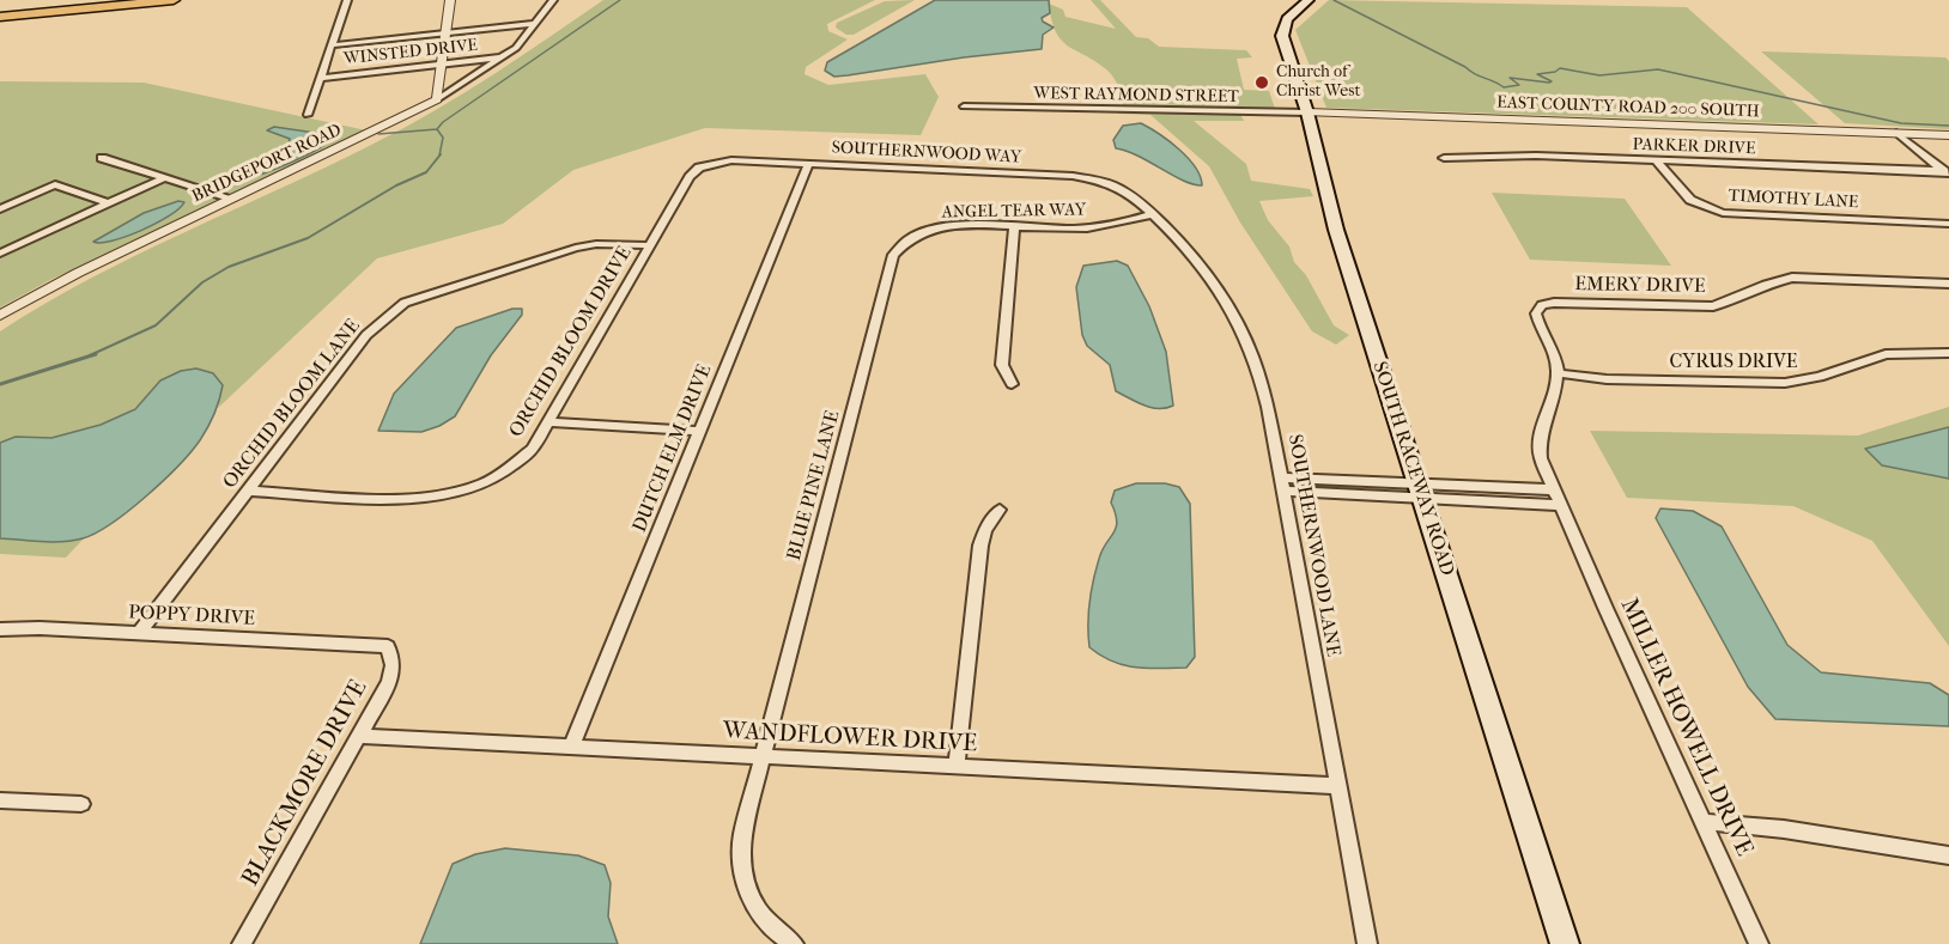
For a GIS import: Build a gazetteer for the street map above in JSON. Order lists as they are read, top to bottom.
{
  "streets": {
    "main road": ["SOUTH RACEWAY ROAD"],
    "street": [
      "WINSTED DRIVE",
      "WEST RAYMOND STREET",
      "EAST COUNTY ROAD 200 SOUTH",
      "PARKER DRIVE",
      "SOUTHERNWOOD WAY",
      "BRIDGEPORT ROAD",
      "TIMOTHY LANE",
      "ANGEL TEAR WAY",
      "EMERY DRIVE",
      "ORCHID BLOOM DRIVE",
      "CYRUS DRIVE",
      "ORCHID BLOOM LANE",
      "DUTCH ELM DRIVE",
      "BLUE PINE LANE",
      "SOUTHERNWOOD LANE",
      "POPPY DRIVE",
      "MILLER HOWELL DRIVE",
      "WANDFLOWER DRIVE",
      "BLACKMORE DRIVE"
    ]
  },
  "crossings": [
    ["WINSTED DRIVE", "BRIDGEPORT ROAD"],
    ["WEST RAYMOND STREET", "EAST COUNTY ROAD 200 SOUTH"],
    ["WEST RAYMOND STREET", "SOUTH RACEWAY ROAD"],
    ["EAST COUNTY ROAD 200 SOUTH", "SOUTH RACEWAY ROAD"],
    ["PARKER DRIVE", "TIMOTHY LANE"],
    ["SOUTHERNWOOD WAY", "ORCHID BLOOM DRIVE"],
    ["SOUTHERNWOOD WAY", "DUTCH ELM DRIVE"],
    ["SOUTHERNWOOD WAY", "SOUTHERNWOOD LANE"],
    ["ANGEL TEAR WAY", "BLUE PINE LANE"],
    ["ANGEL TEAR WAY", "SOUTHERNWOOD LANE"],
    ["EMERY DRIVE", "CYRUS DRIVE"],
    ["EMERY DRIVE", "MILLER HOWELL DRIVE"],
    ["ORCHID BLOOM DRIVE", "ORCHID BLOOM LANE"],
    ["CYRUS DRIVE", "MILLER HOWELL DRIVE"],
    ["ORCHID BLOOM LANE", "POPPY DRIVE"],
    ["DUTCH ELM DRIVE", "WANDFLOWER DRIVE"],
    ["BLUE PINE LANE", "WANDFLOWER DRIVE"],
    ["SOUTHERNWOOD LANE", "WANDFLOWER DRIVE"],
    ["POPPY DRIVE", "BLACKMORE DRIVE"],
    ["WANDFLOWER DRIVE", "BLACKMORE DRIVE"]
  ],
  "places": ["Church of Christ West"]
}
